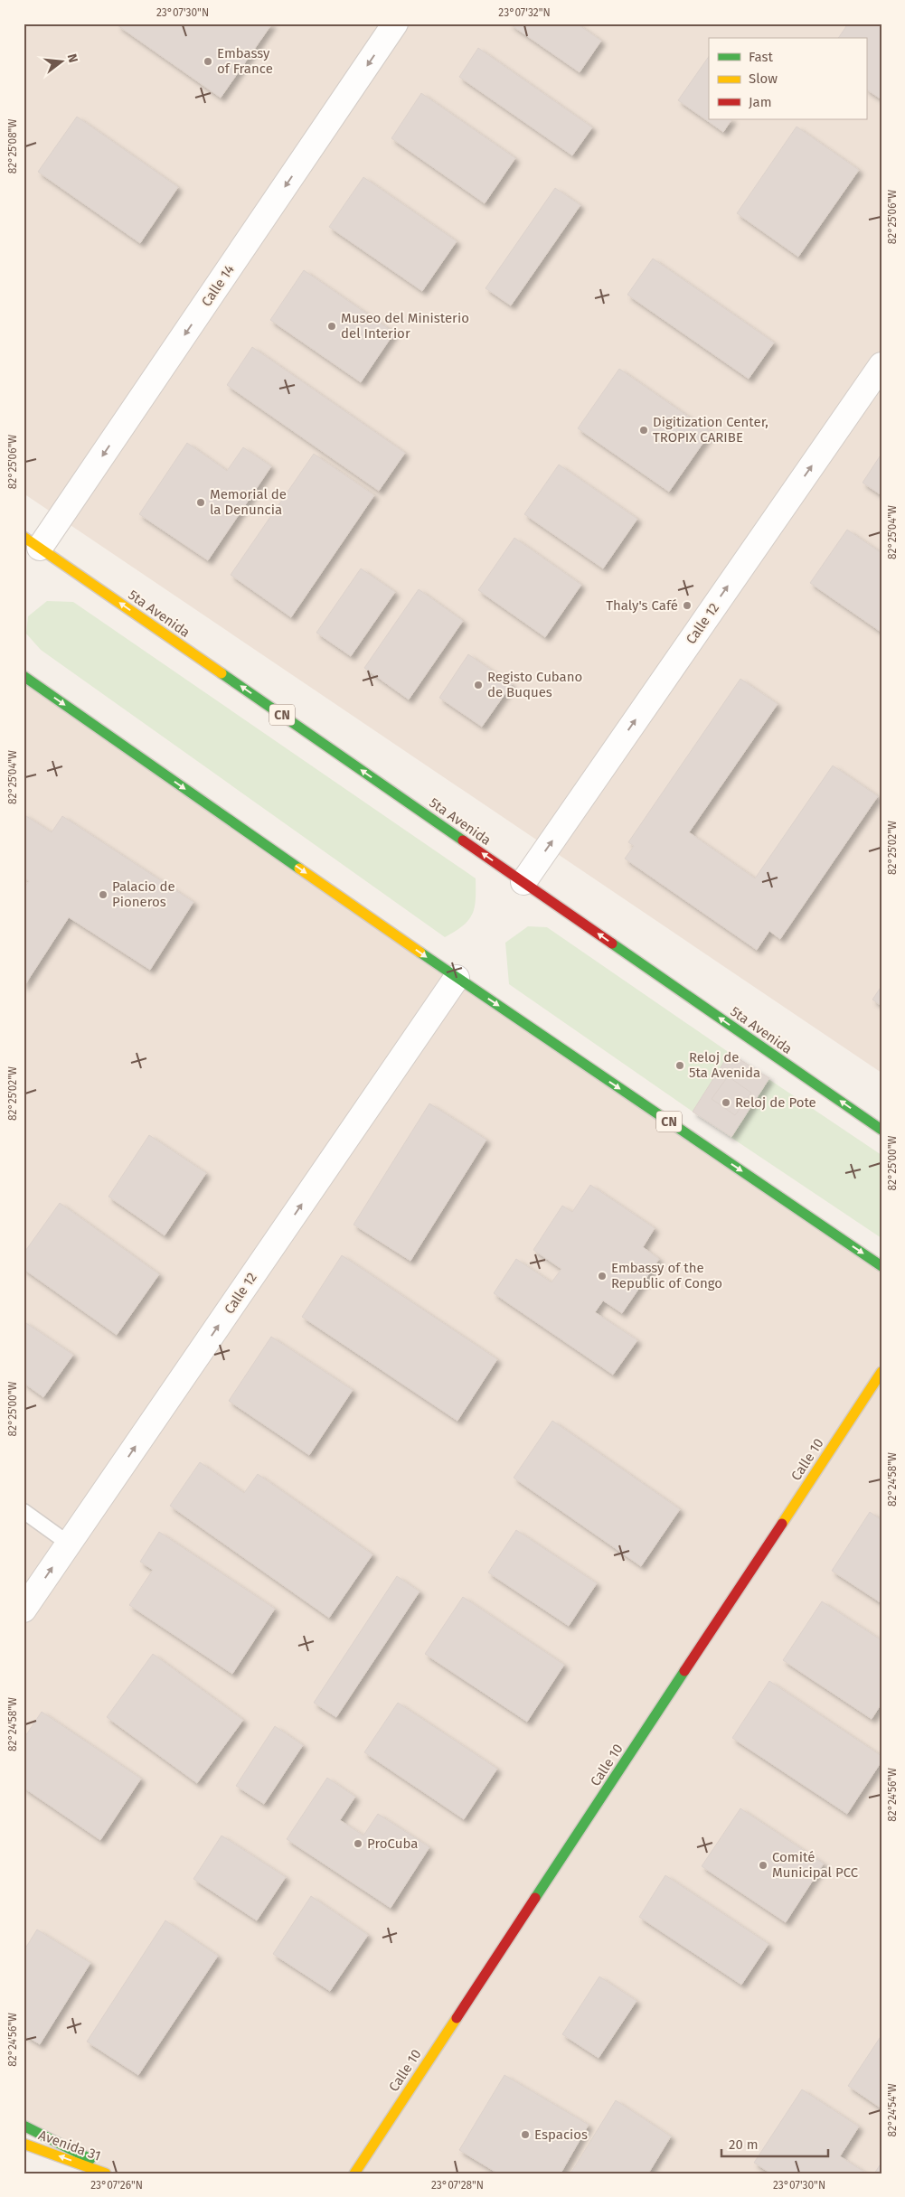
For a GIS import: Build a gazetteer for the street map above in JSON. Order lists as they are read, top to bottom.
{
  "streets": {
    "main road": [
      "5ta Avenida",
      "CN",
      "Calle 10",
      "Avenida 31"
    ],
    "street": ["Calle 14", "Calle 12"]
  },
  "crossings": [
    ["Calle 14", "5ta Avenida"],
    ["5ta Avenida", "Calle 12"],
    ["Calle 12", "CN"]
  ],
  "one_way": ["Calle 14", "5ta Avenida", "Calle 12"],
  "places": [
    "Embassy of France",
    "Museo del Ministerio del Interior",
    "Digitization Center, TROPIX CARIBE",
    "Memorial de la Denuncia",
    "Thaly's Café",
    "Registo Cubano de Buques",
    "Palacio de Pioneros",
    "Reloj de 5ta Avenida",
    "Reloj de Pote",
    "Embassy of the Republic of Congo",
    "ProCuba",
    "Comité Municipal PCC",
    "Espacios"
  ],
  "legend": ["Fast", "Slow", "Jam"],
  "scale_bar": "20 m",
  "north": "right",
  "coordinates": [
    "23°07'30\"N",
    "23°07'32\"N",
    "82°25'08\"W",
    "82°25'06\"W",
    "82°25'04\"W",
    "82°25'02\"W",
    "82°25'00\"W",
    "82°24'58\"W",
    "82°24'56\"W",
    "82°24'54\"W",
    "23°07'26\"N",
    "23°07'28\"N"
  ]
}
